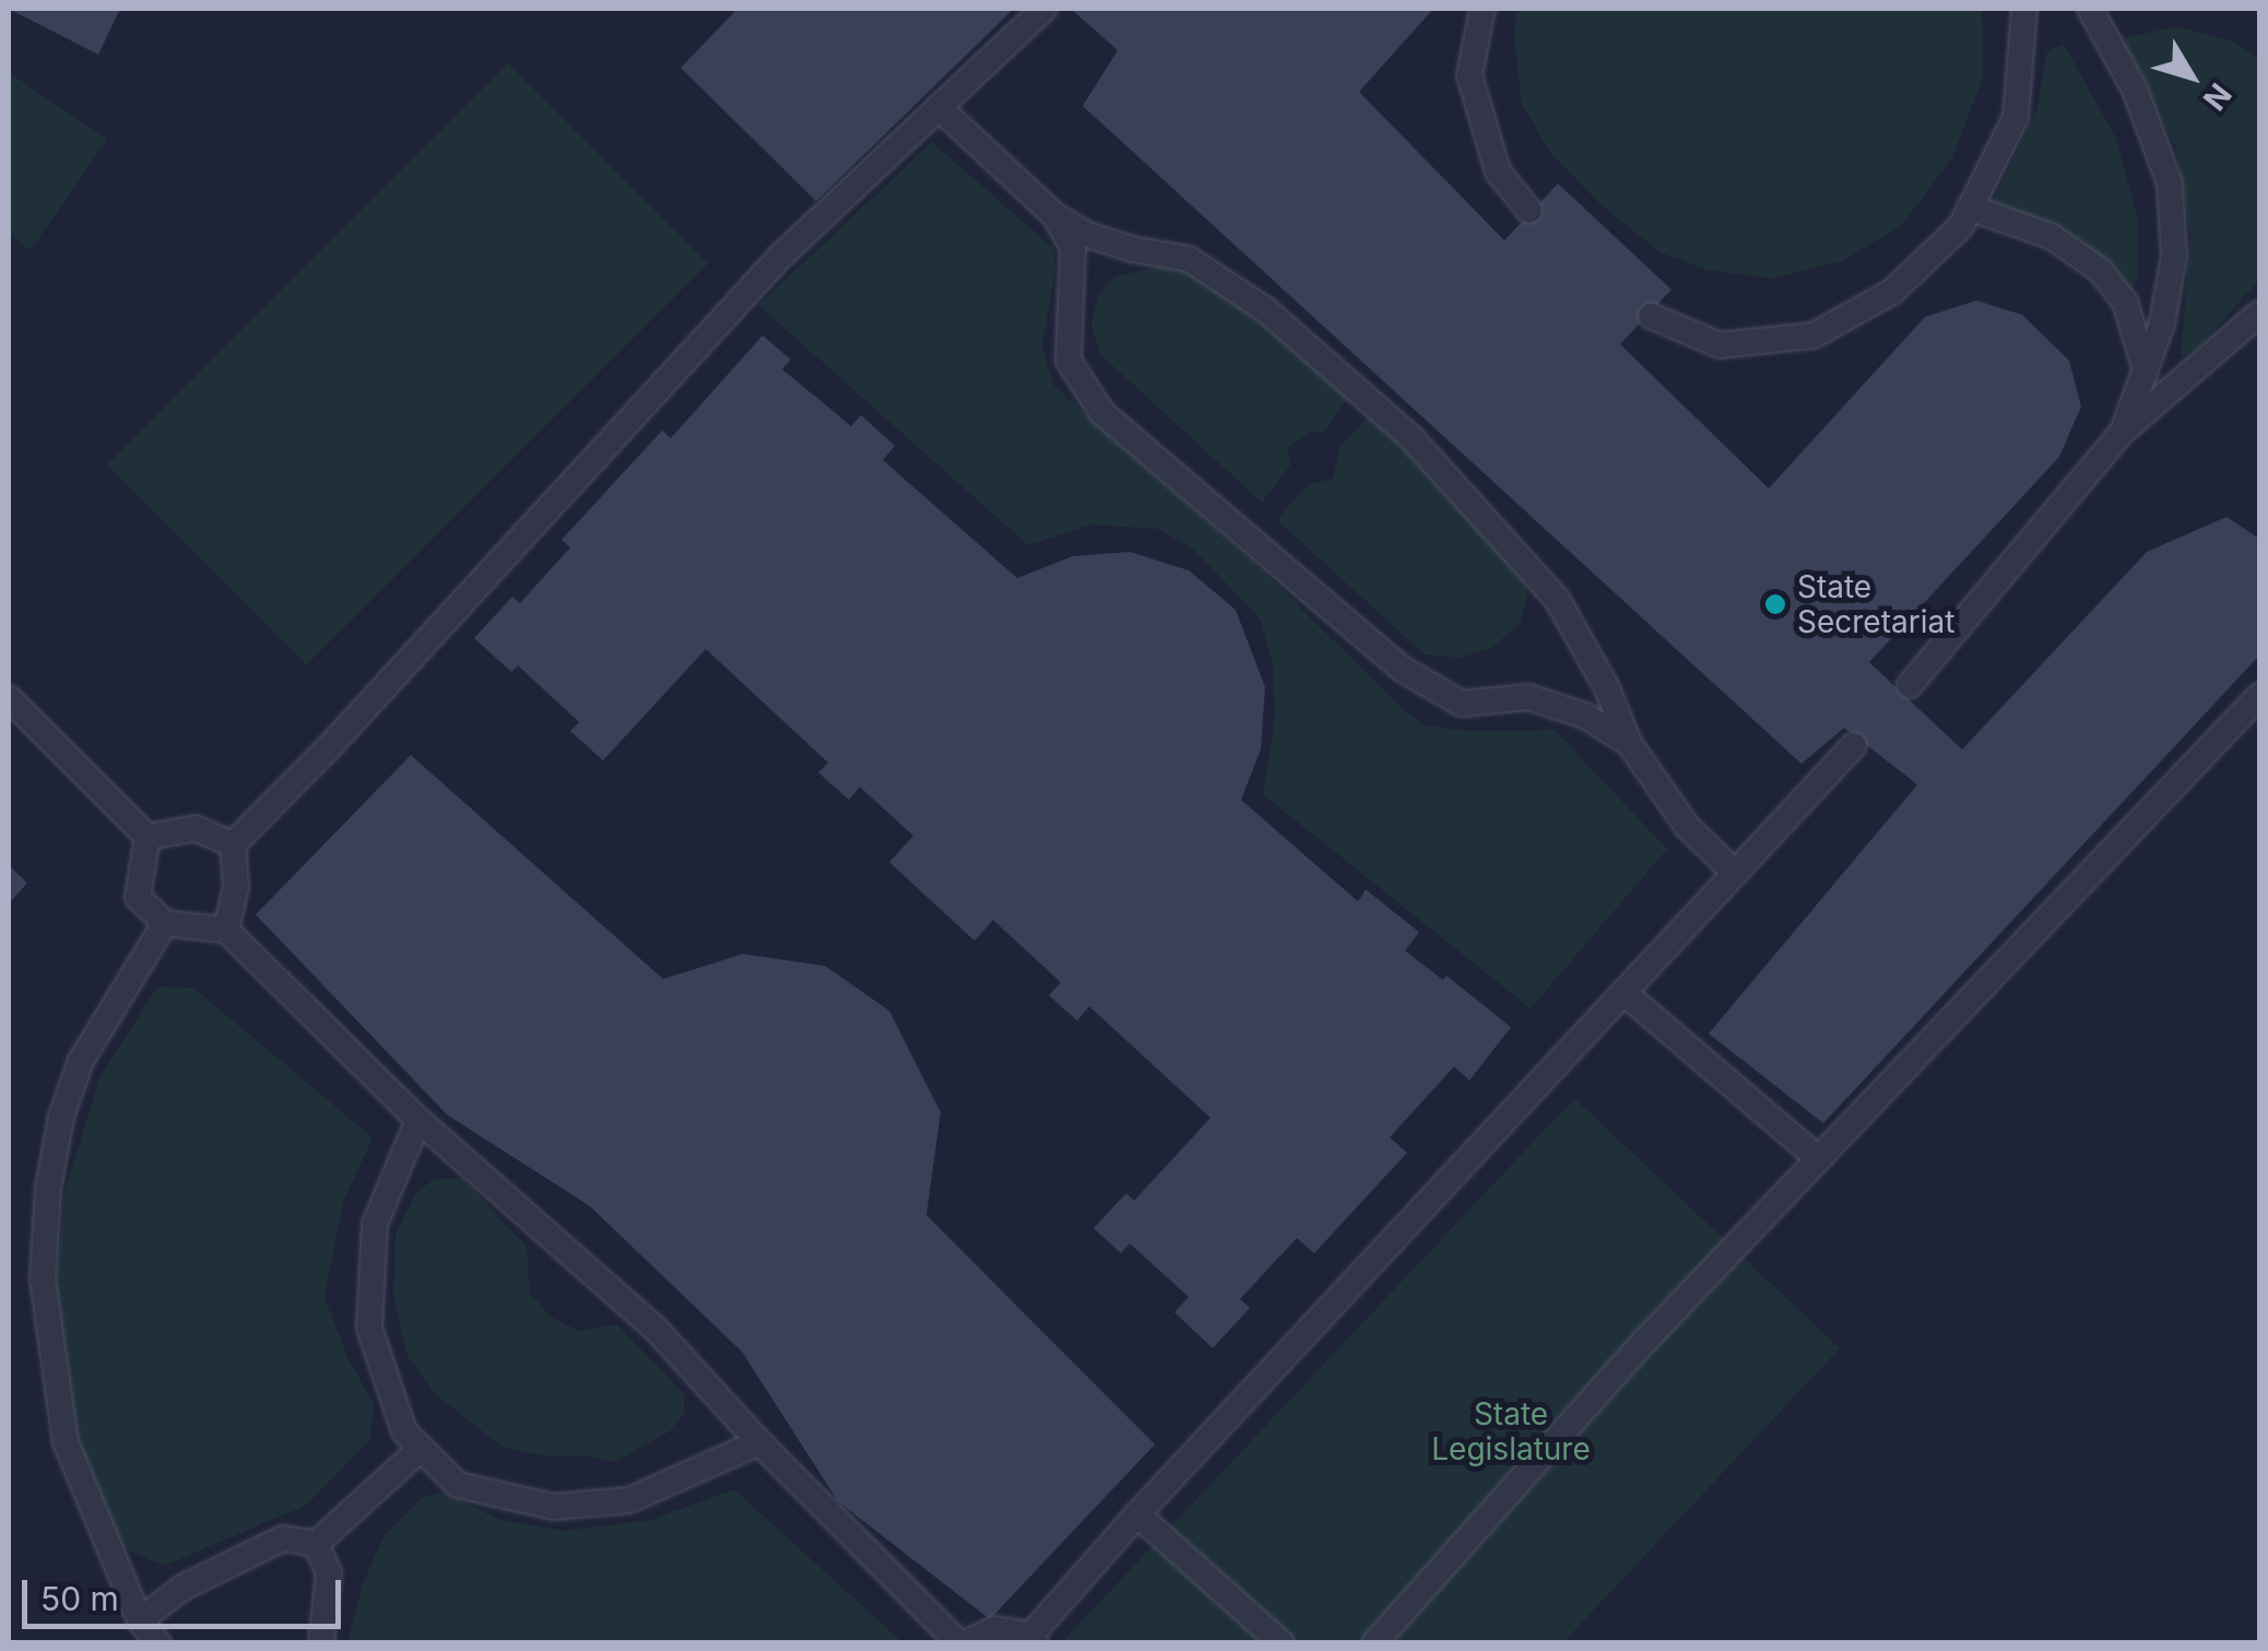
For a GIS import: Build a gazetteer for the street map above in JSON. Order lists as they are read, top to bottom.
{
  "parks": ["State Legislature"],
  "places": ["State Secretariat"],
  "scale_bar": "50 m",
  "north": "bottom right"
}
